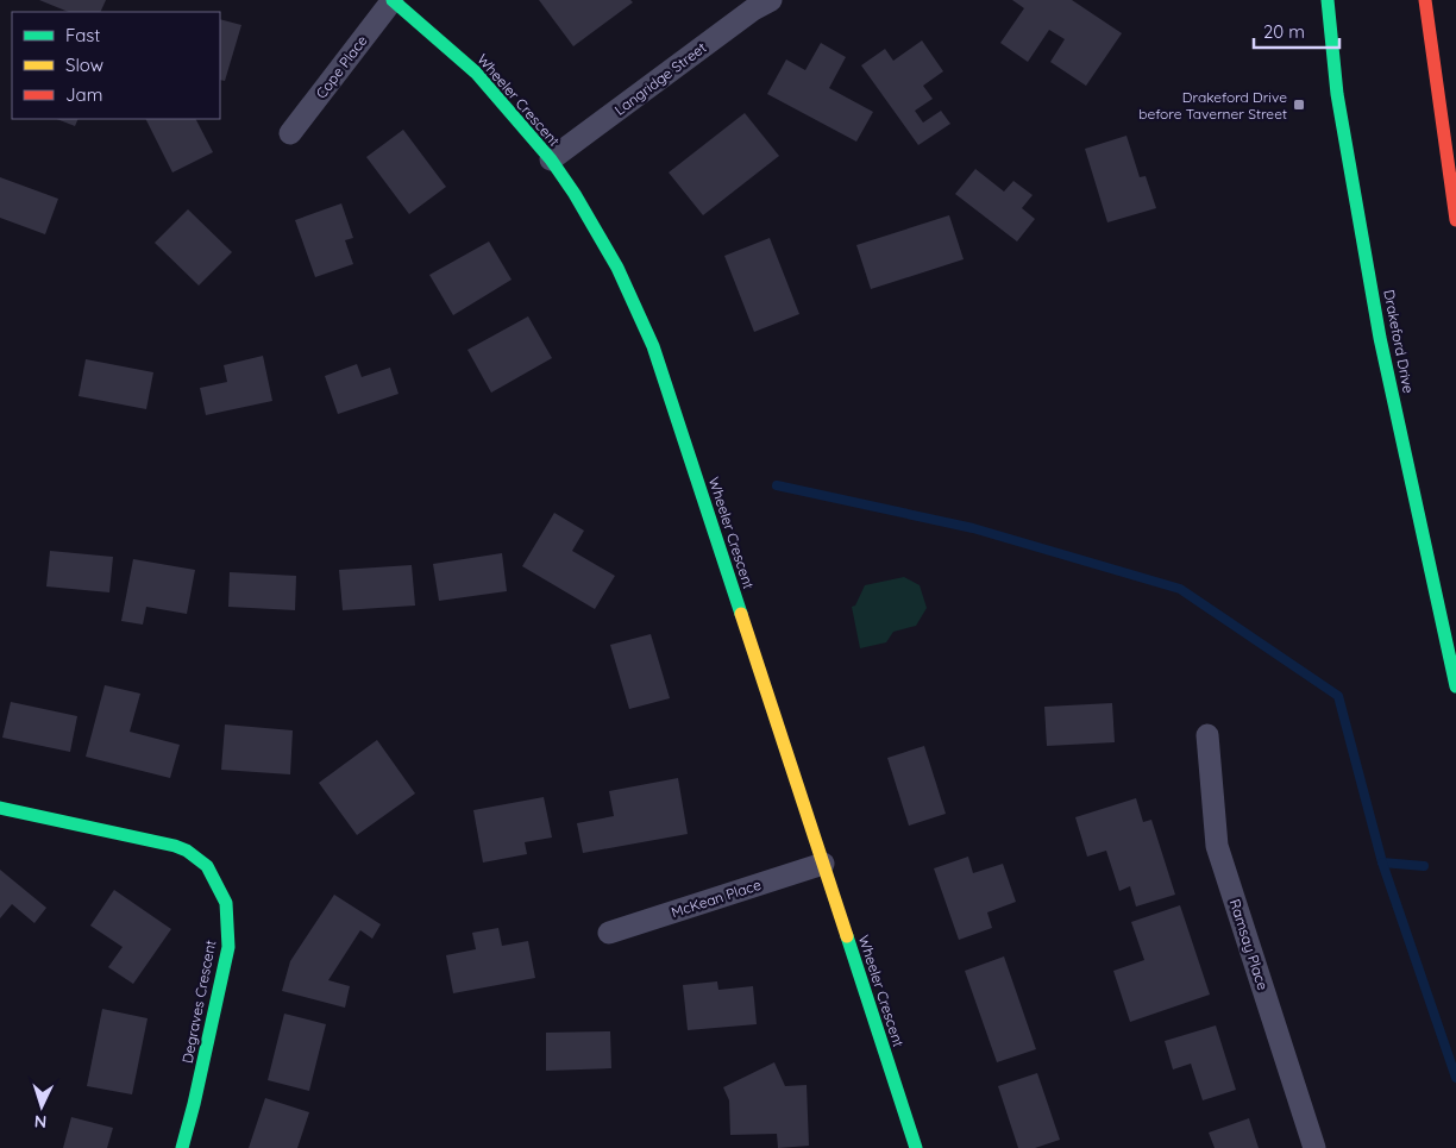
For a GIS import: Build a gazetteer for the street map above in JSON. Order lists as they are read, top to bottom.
{
  "streets": {
    "main road": ["Wheeler Crescent", "Drakeford Drive", "Degraves Crescent"],
    "street": [
      "Cope Place",
      "Langridge Street",
      "McKean Place",
      "Ramsay Place"
    ]
  },
  "crossings": [
    ["Cope Place", "Wheeler Crescent"],
    ["Langridge Street", "Wheeler Crescent"],
    ["Wheeler Crescent", "McKean Place"]
  ],
  "places": {
    "transit": ["Drakeford Drive before Taverner Street"]
  },
  "legend": ["Fast", "Slow", "Jam"],
  "scale_bar": "20 m",
  "north": "bottom"
}
